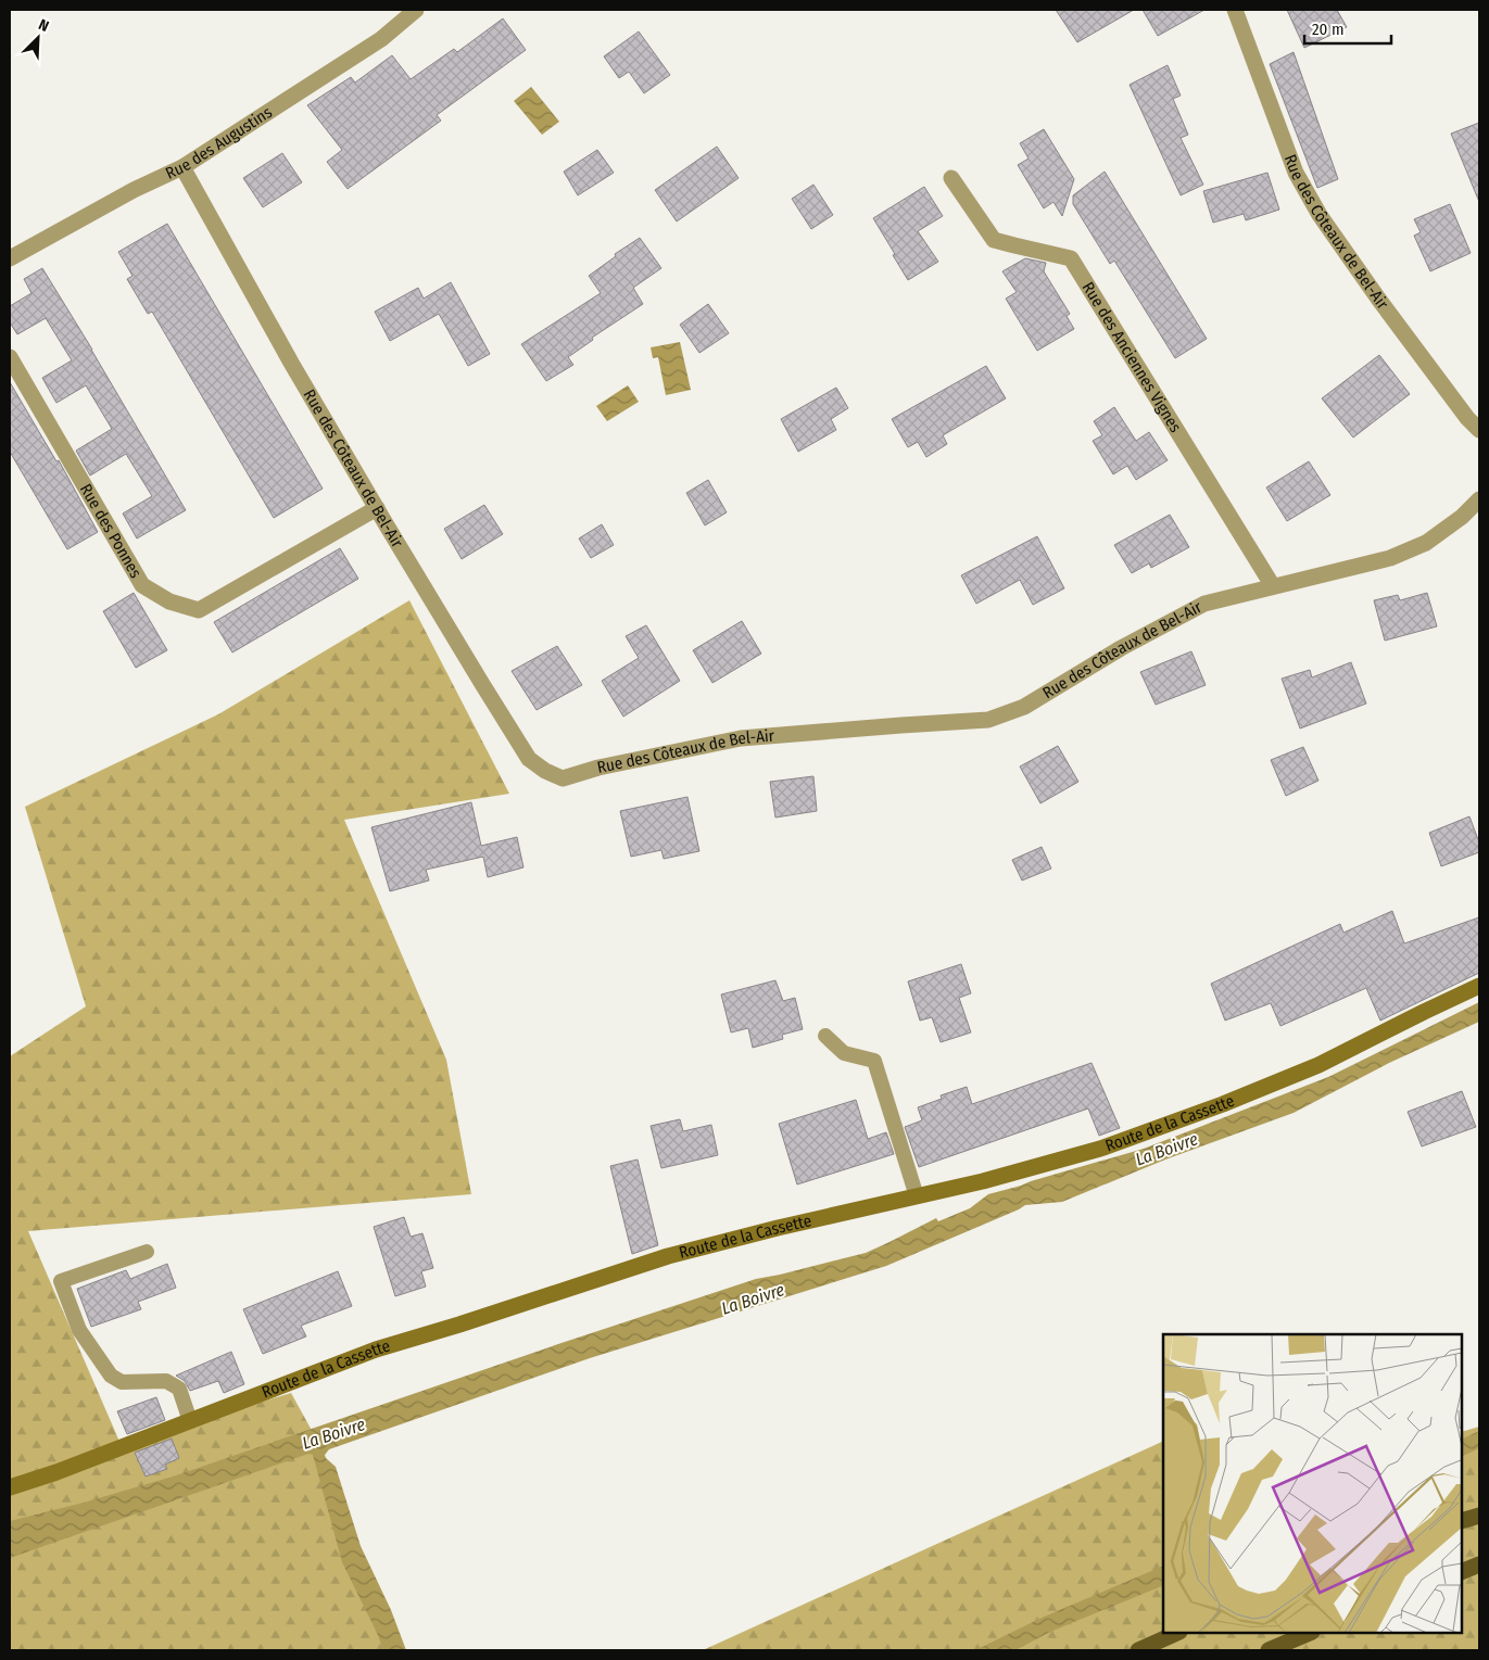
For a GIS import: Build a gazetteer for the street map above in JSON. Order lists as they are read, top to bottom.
{
  "streets": {
    "street": [
      "Rue des Augustins",
      "Rue des Côteaux de Bel-Air",
      "Rue des Anciennes Vignes",
      "Rue des Ponnes",
      "Route de la Cassette"
    ]
  },
  "crossings": [
    ["Rue des Augustins", "Rue des Côteaux de Bel-Air"],
    ["Rue des Côteaux de Bel-Air", "Rue des Anciennes Vignes"],
    ["Rue des Côteaux de Bel-Air", "Rue des Ponnes"]
  ],
  "water": ["La Boivre"],
  "scale_bar": "20 m",
  "north": "top right"
}
